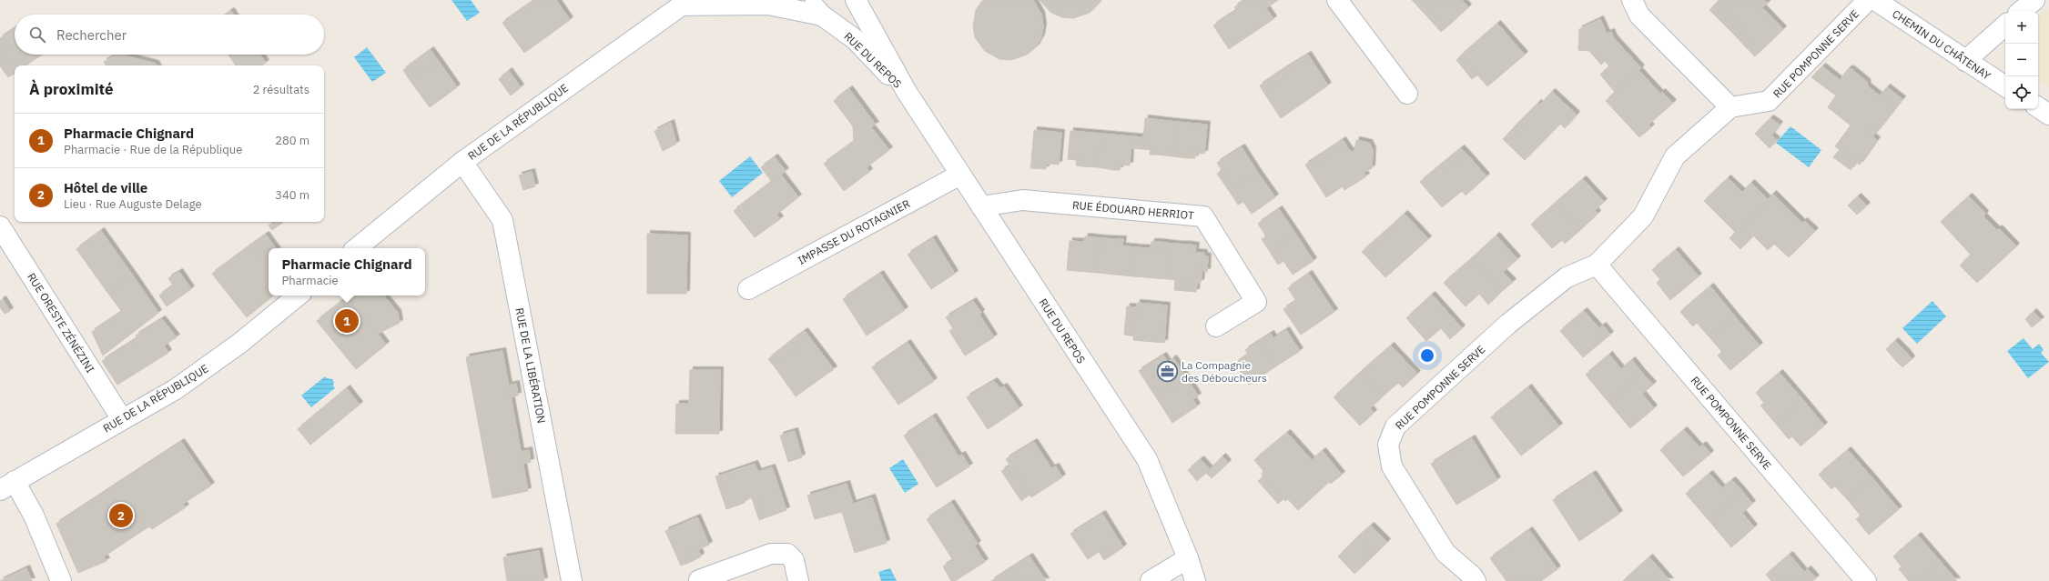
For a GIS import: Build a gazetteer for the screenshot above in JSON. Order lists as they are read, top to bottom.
{
  "streets": {
    "street": [
      "CHEMIN DU CHÂTENAY",
      "RUE POMPONNE SERVE",
      "RUE DU REPOS",
      "RUE DE LA RÉPUBLIQUE",
      "RUE ÉDOUARD HERRIOT",
      "IMPASSE DU ROTAGNIER",
      "RUE ORESTE ZÉNÉZINI",
      "RUE DE LA LIBÉRATION"
    ]
  },
  "crossings": [
    ["RUE DU REPOS", "RUE DE LA RÉPUBLIQUE"],
    ["RUE DU REPOS", "RUE ÉDOUARD HERRIOT"],
    ["RUE DU REPOS", "IMPASSE DU ROTAGNIER"],
    ["RUE DE LA RÉPUBLIQUE", "RUE ORESTE ZÉNÉZINI"],
    ["RUE DE LA RÉPUBLIQUE", "RUE DE LA LIBÉRATION"]
  ],
  "places": {
    "office": ["La Compagnie des Déboucheurs"]
  },
  "page": {
    "map_buttons": ["+", "−"],
    "search": "Rechercher",
    "heading": ["À proximité", "2 résultats"],
    "list": [
      {
        "mark": "1",
        "name": "Pharmacie Chignard",
        "note": "Pharmacie · Rue de la République",
        "value": "280 m"
      },
      {
        "mark": "2",
        "name": "Hôtel de ville",
        "note": "Lieu · Rue Auguste Delage",
        "value": "340 m"
      }
    ],
    "popup": ["Pharmacie Chignard", "Pharmacie"],
    "pins": ["1", "2"]
  }
}
